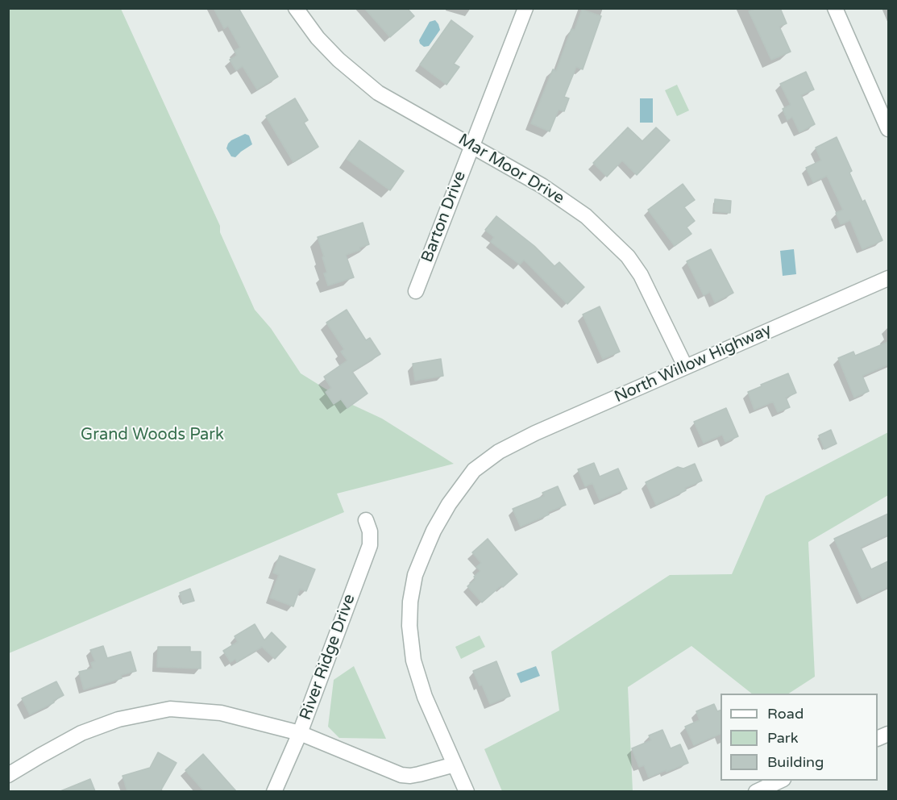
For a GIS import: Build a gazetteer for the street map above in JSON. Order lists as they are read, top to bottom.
{
  "streets": {
    "street": [
      "Mar Moor Drive",
      "Barton Drive",
      "North Willow Highway",
      "River Ridge Drive"
    ]
  },
  "crossings": [
    ["Mar Moor Drive", "Barton Drive"],
    ["Mar Moor Drive", "North Willow Highway"]
  ],
  "parks": ["Grand Woods Park"],
  "legend": ["Road", "Park", "Building"]
}
